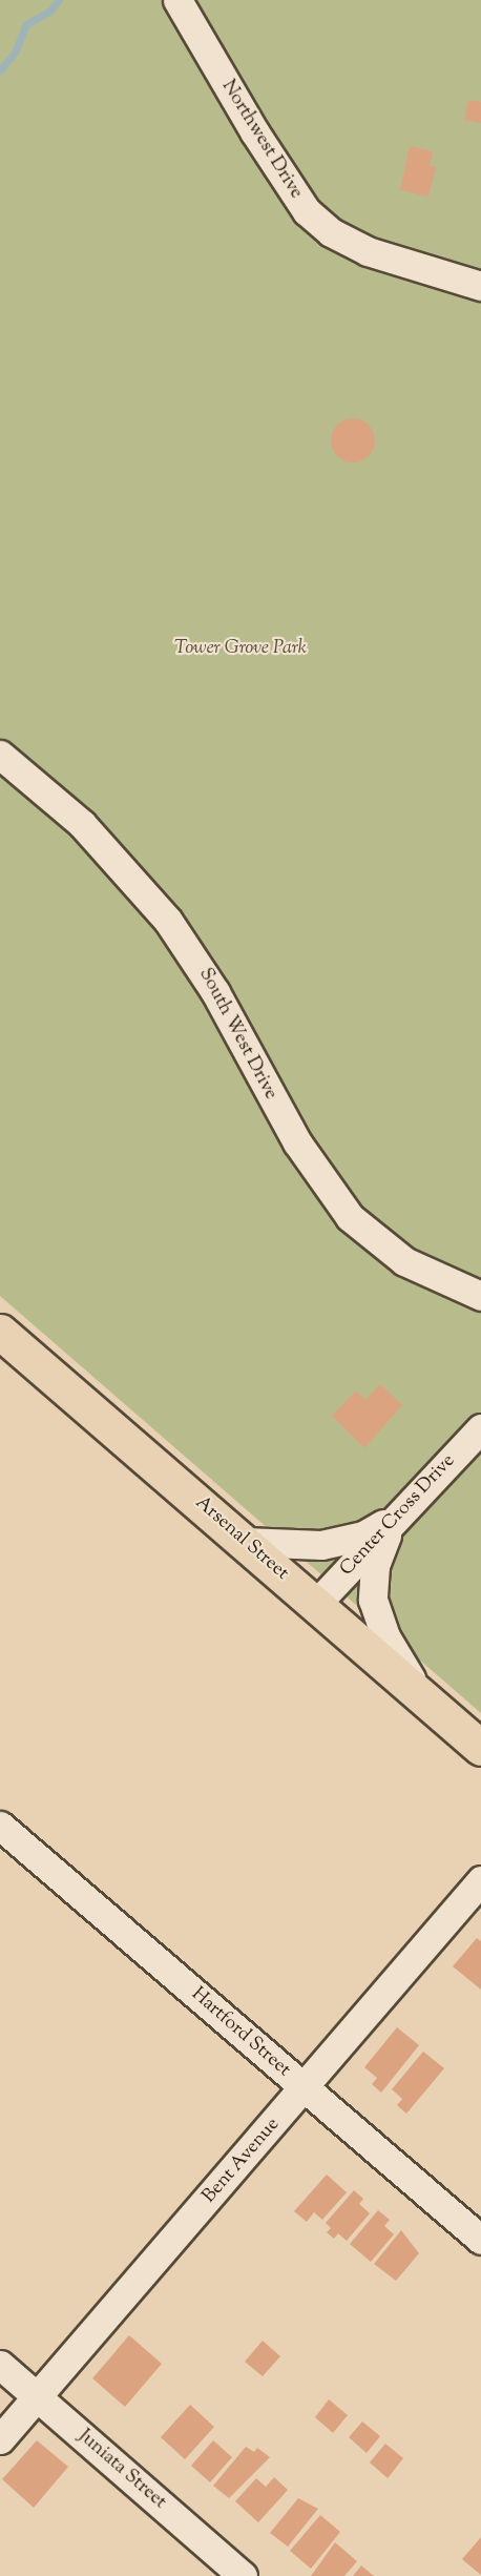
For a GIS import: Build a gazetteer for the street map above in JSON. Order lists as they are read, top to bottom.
{
  "streets": {
    "main road": ["Arsenal Street"],
    "street": [
      "Northwest Drive",
      "South West Drive",
      "Center Cross Drive",
      "Hartford Street",
      "Bent Avenue",
      "Juniata Street"
    ]
  },
  "crossings": [
    ["Center Cross Drive", "Arsenal Street"],
    ["Hartford Street", "Bent Avenue"],
    ["Bent Avenue", "Juniata Street"]
  ],
  "parks": ["Tower Grove Park"]
}
